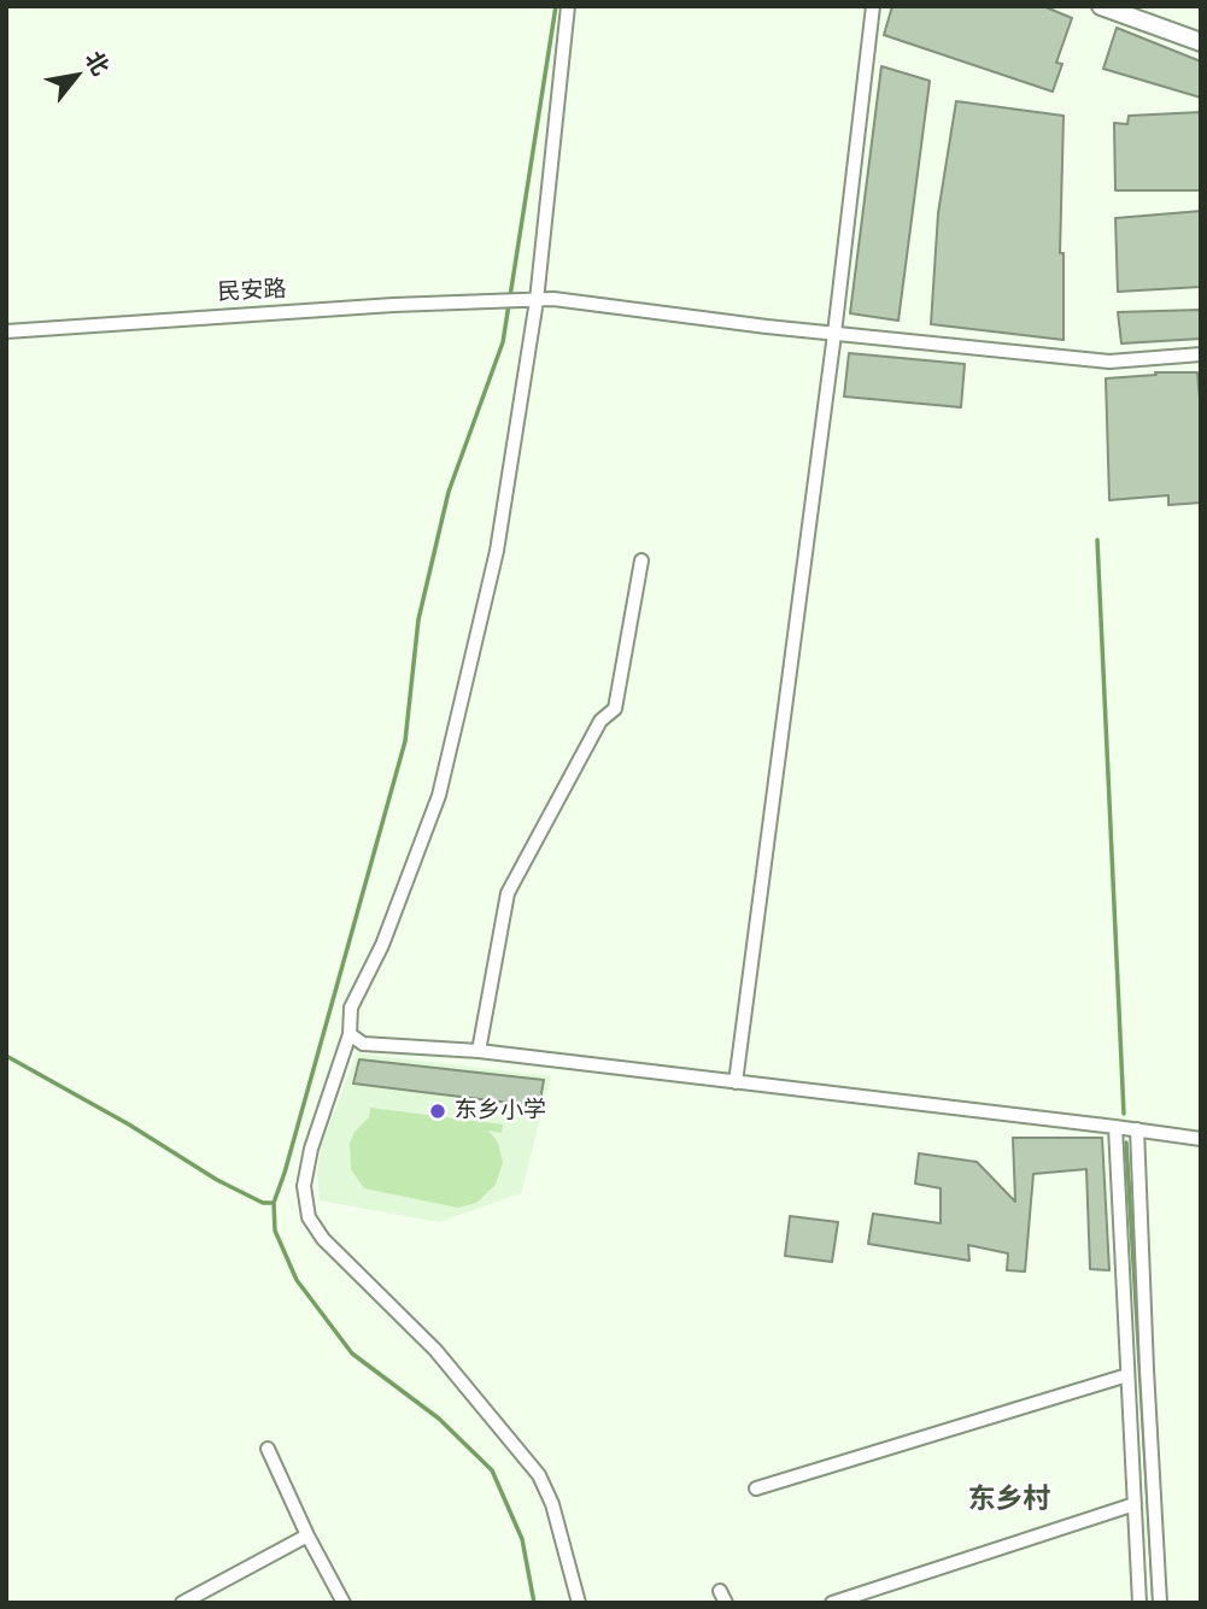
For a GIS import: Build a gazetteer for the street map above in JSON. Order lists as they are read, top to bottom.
{
  "streets": {
    "street": ["民安路"]
  },
  "districts": ["东乡村"],
  "places": ["东乡小学"],
  "north": "top right"
}
